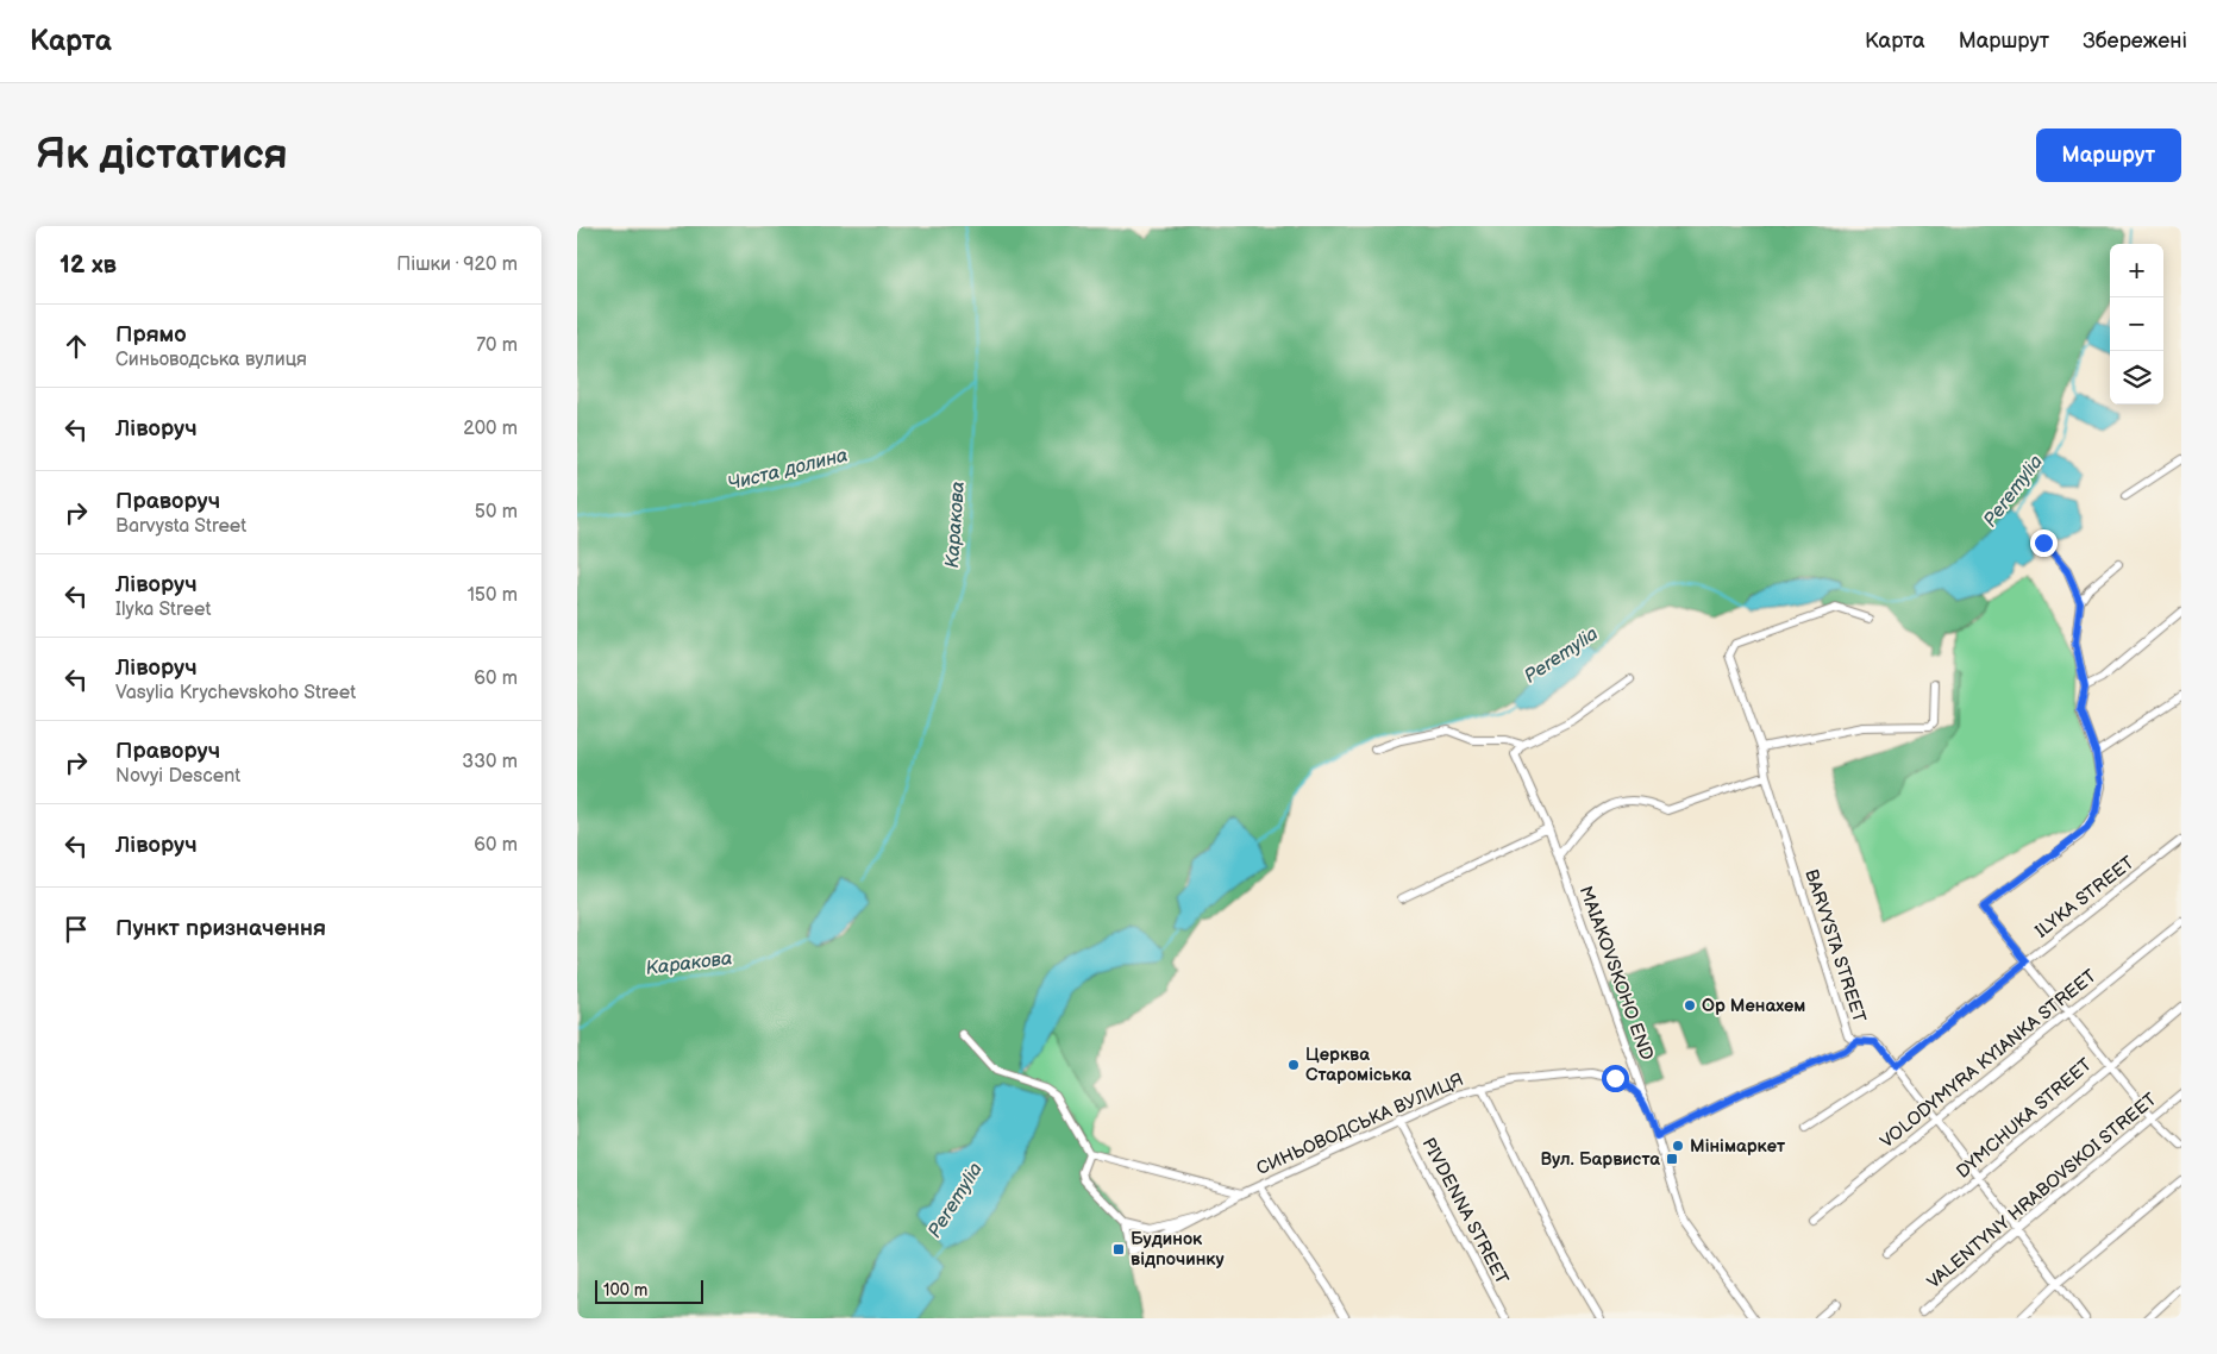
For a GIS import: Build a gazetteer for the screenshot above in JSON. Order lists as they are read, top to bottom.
{
  "streets": {
    "street": [
      "ILYKA STREET",
      "BARVYSTA STREET",
      "MAIAKOVSKOHO END",
      "VOLODYMYRA KYIANKA STREET",
      "DYMCHUKA STREET",
      "СИНЬОВОДСЬКА ВУЛИЦЯ",
      "VALENTYNY HRABOVSKOI STREET",
      "PIVDENNA STREET"
    ]
  },
  "crossings": [
    ["ILYKA STREET", "BARVYSTA STREET"],
    ["BARVYSTA STREET", "VOLODYMYRA KYIANKA STREET"],
    ["BARVYSTA STREET", "DYMCHUKA STREET"],
    ["BARVYSTA STREET", "VALENTYNY HRABOVSKOI STREET"],
    ["MAIAKOVSKOHO END", "СИНЬОВОДСЬКА ВУЛИЦЯ"],
    ["СИНЬОВОДСЬКА ВУЛИЦЯ", "PIVDENNA STREET"]
  ],
  "water": ["Чиста долина", "Peremylia", "Каракова"],
  "places": {
    "other": ["Ор Менахем", "Церква Староміська", "Мінімаркет"],
    "transit": ["Вул. Барвиста", "Будинок відпочинку"]
  },
  "scale_bar": "100 m",
  "page": {
    "header": "Карта",
    "nav": ["Карта", "Маршрут", "Збережені"],
    "buttons": "Маршрут",
    "title": "Як дістатися",
    "heading": ["12 хв", "Пішки · 920 m"],
    "map_buttons": ["+", "−"],
    "list": [
      ["Прямо", "Синьоводська вулиця", "70 m"],
      ["Ліворуч", "200 m"],
      ["Праворуч", "Barvysta Street", "50 m"],
      ["Ліворуч", "Ilyka Street", "150 m"],
      ["Ліворуч", "Vasylia Krychevskoho Street", "60 m"],
      ["Праворуч", "Novyi Descent", "330 m"],
      ["Ліворуч", "60 m"],
      "Пункт призначення"
    ],
    "scale": "100 m"
  }
}
